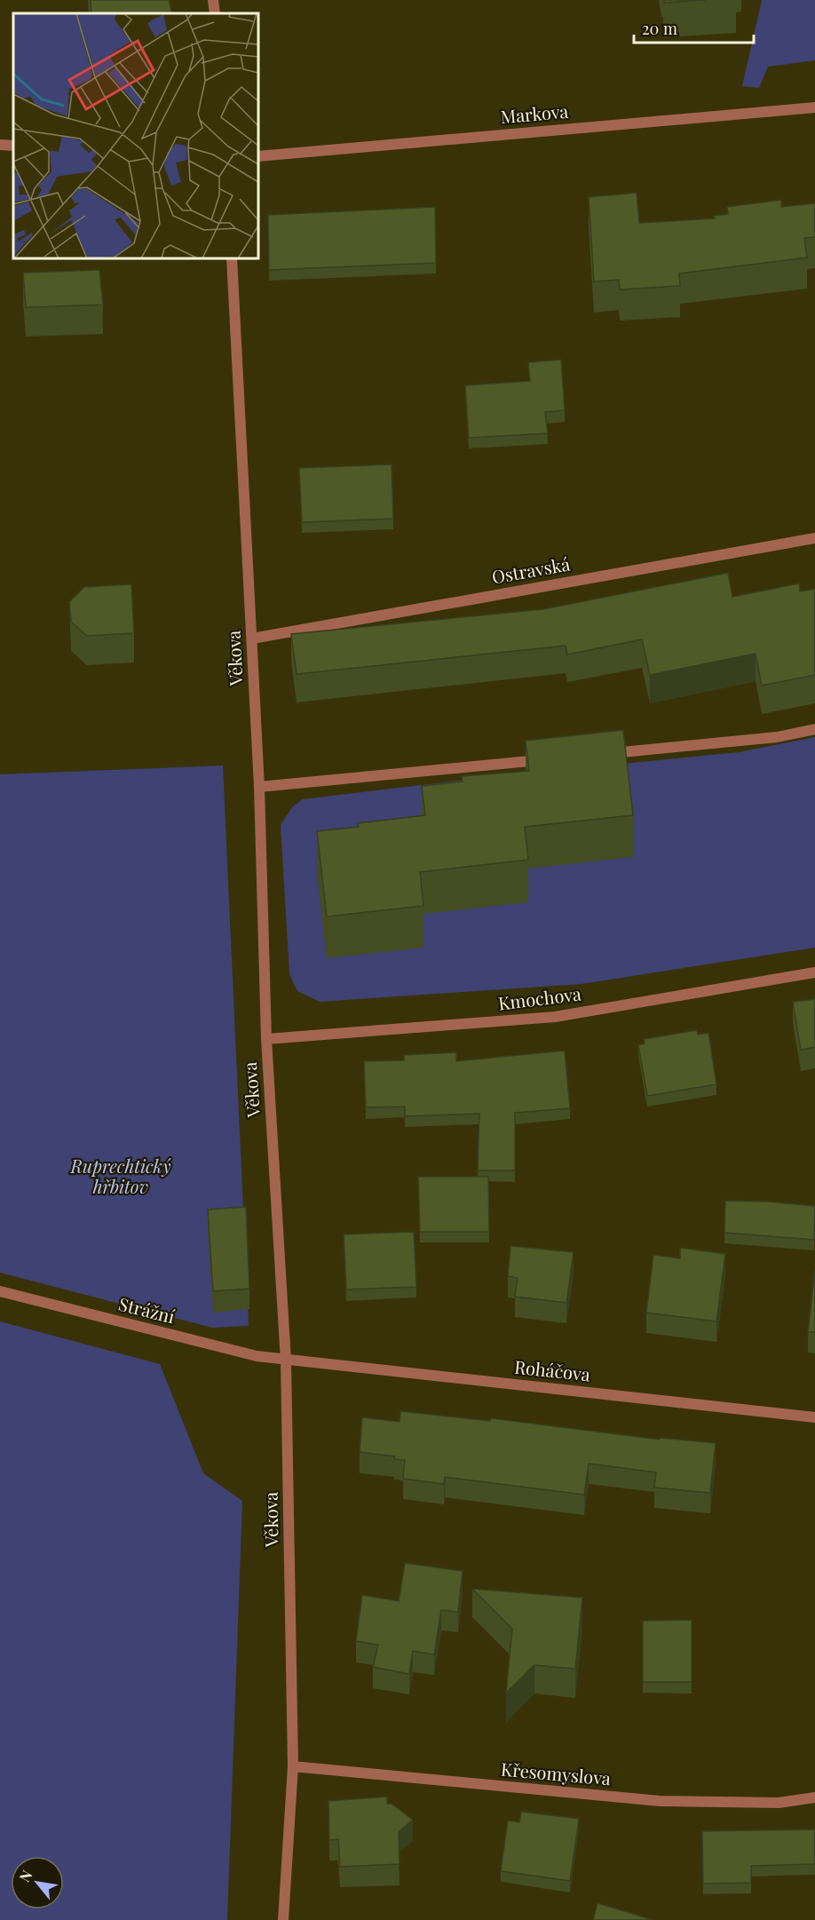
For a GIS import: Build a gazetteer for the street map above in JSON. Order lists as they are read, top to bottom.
{
  "streets": {
    "street": [
      "Markova",
      "Ostravská",
      "Věkova",
      "Kmochova",
      "Strážní",
      "Roháčova",
      "Křesomyslova"
    ]
  },
  "crossings": [
    ["Ostravská", "Věkova"],
    ["Věkova", "Kmochova"],
    ["Věkova", "Strážní"],
    ["Věkova", "Roháčova"],
    ["Věkova", "Křesomyslova"],
    ["Strážní", "Roháčova"]
  ],
  "parks": ["Ruprechtický hřbitov"],
  "scale_bar": "20 m",
  "north": "top left"
}
